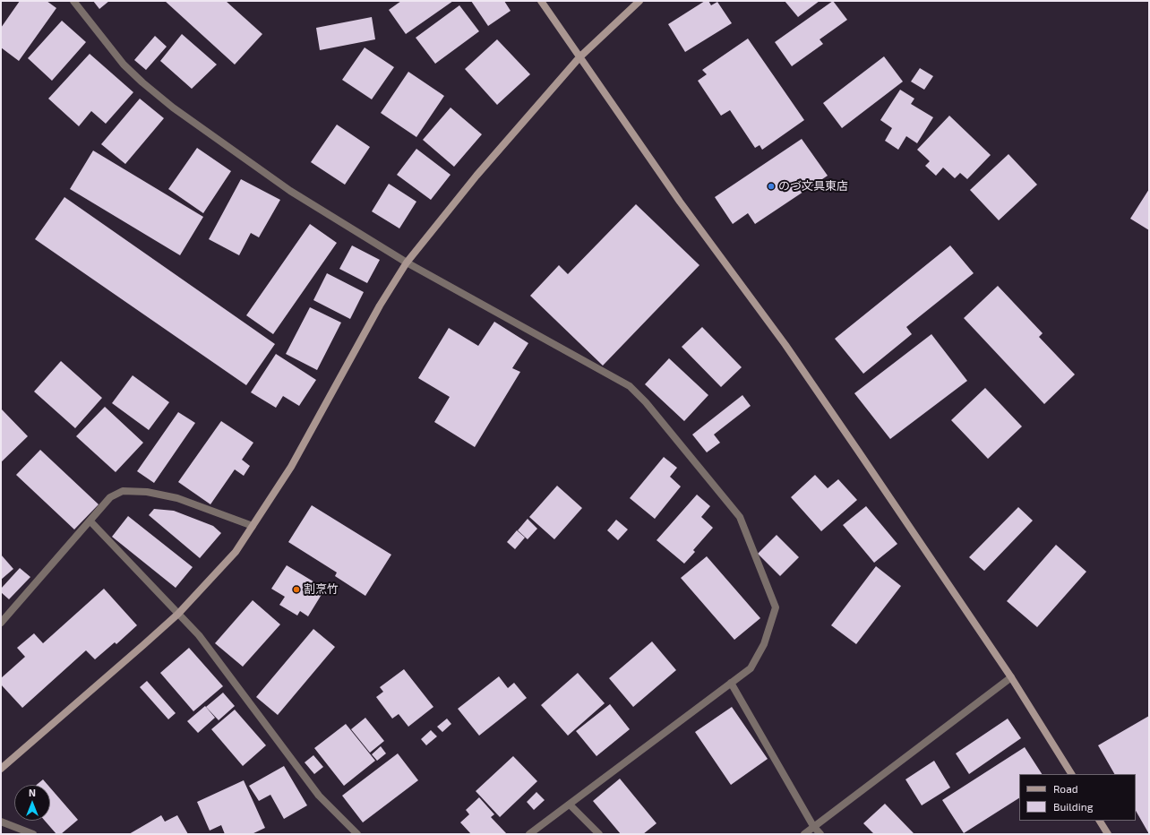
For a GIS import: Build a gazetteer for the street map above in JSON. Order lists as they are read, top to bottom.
{
  "places": ["のづ文具東店", "割烹竹"],
  "legend": ["Road", "Building"],
  "north": "top"
}
